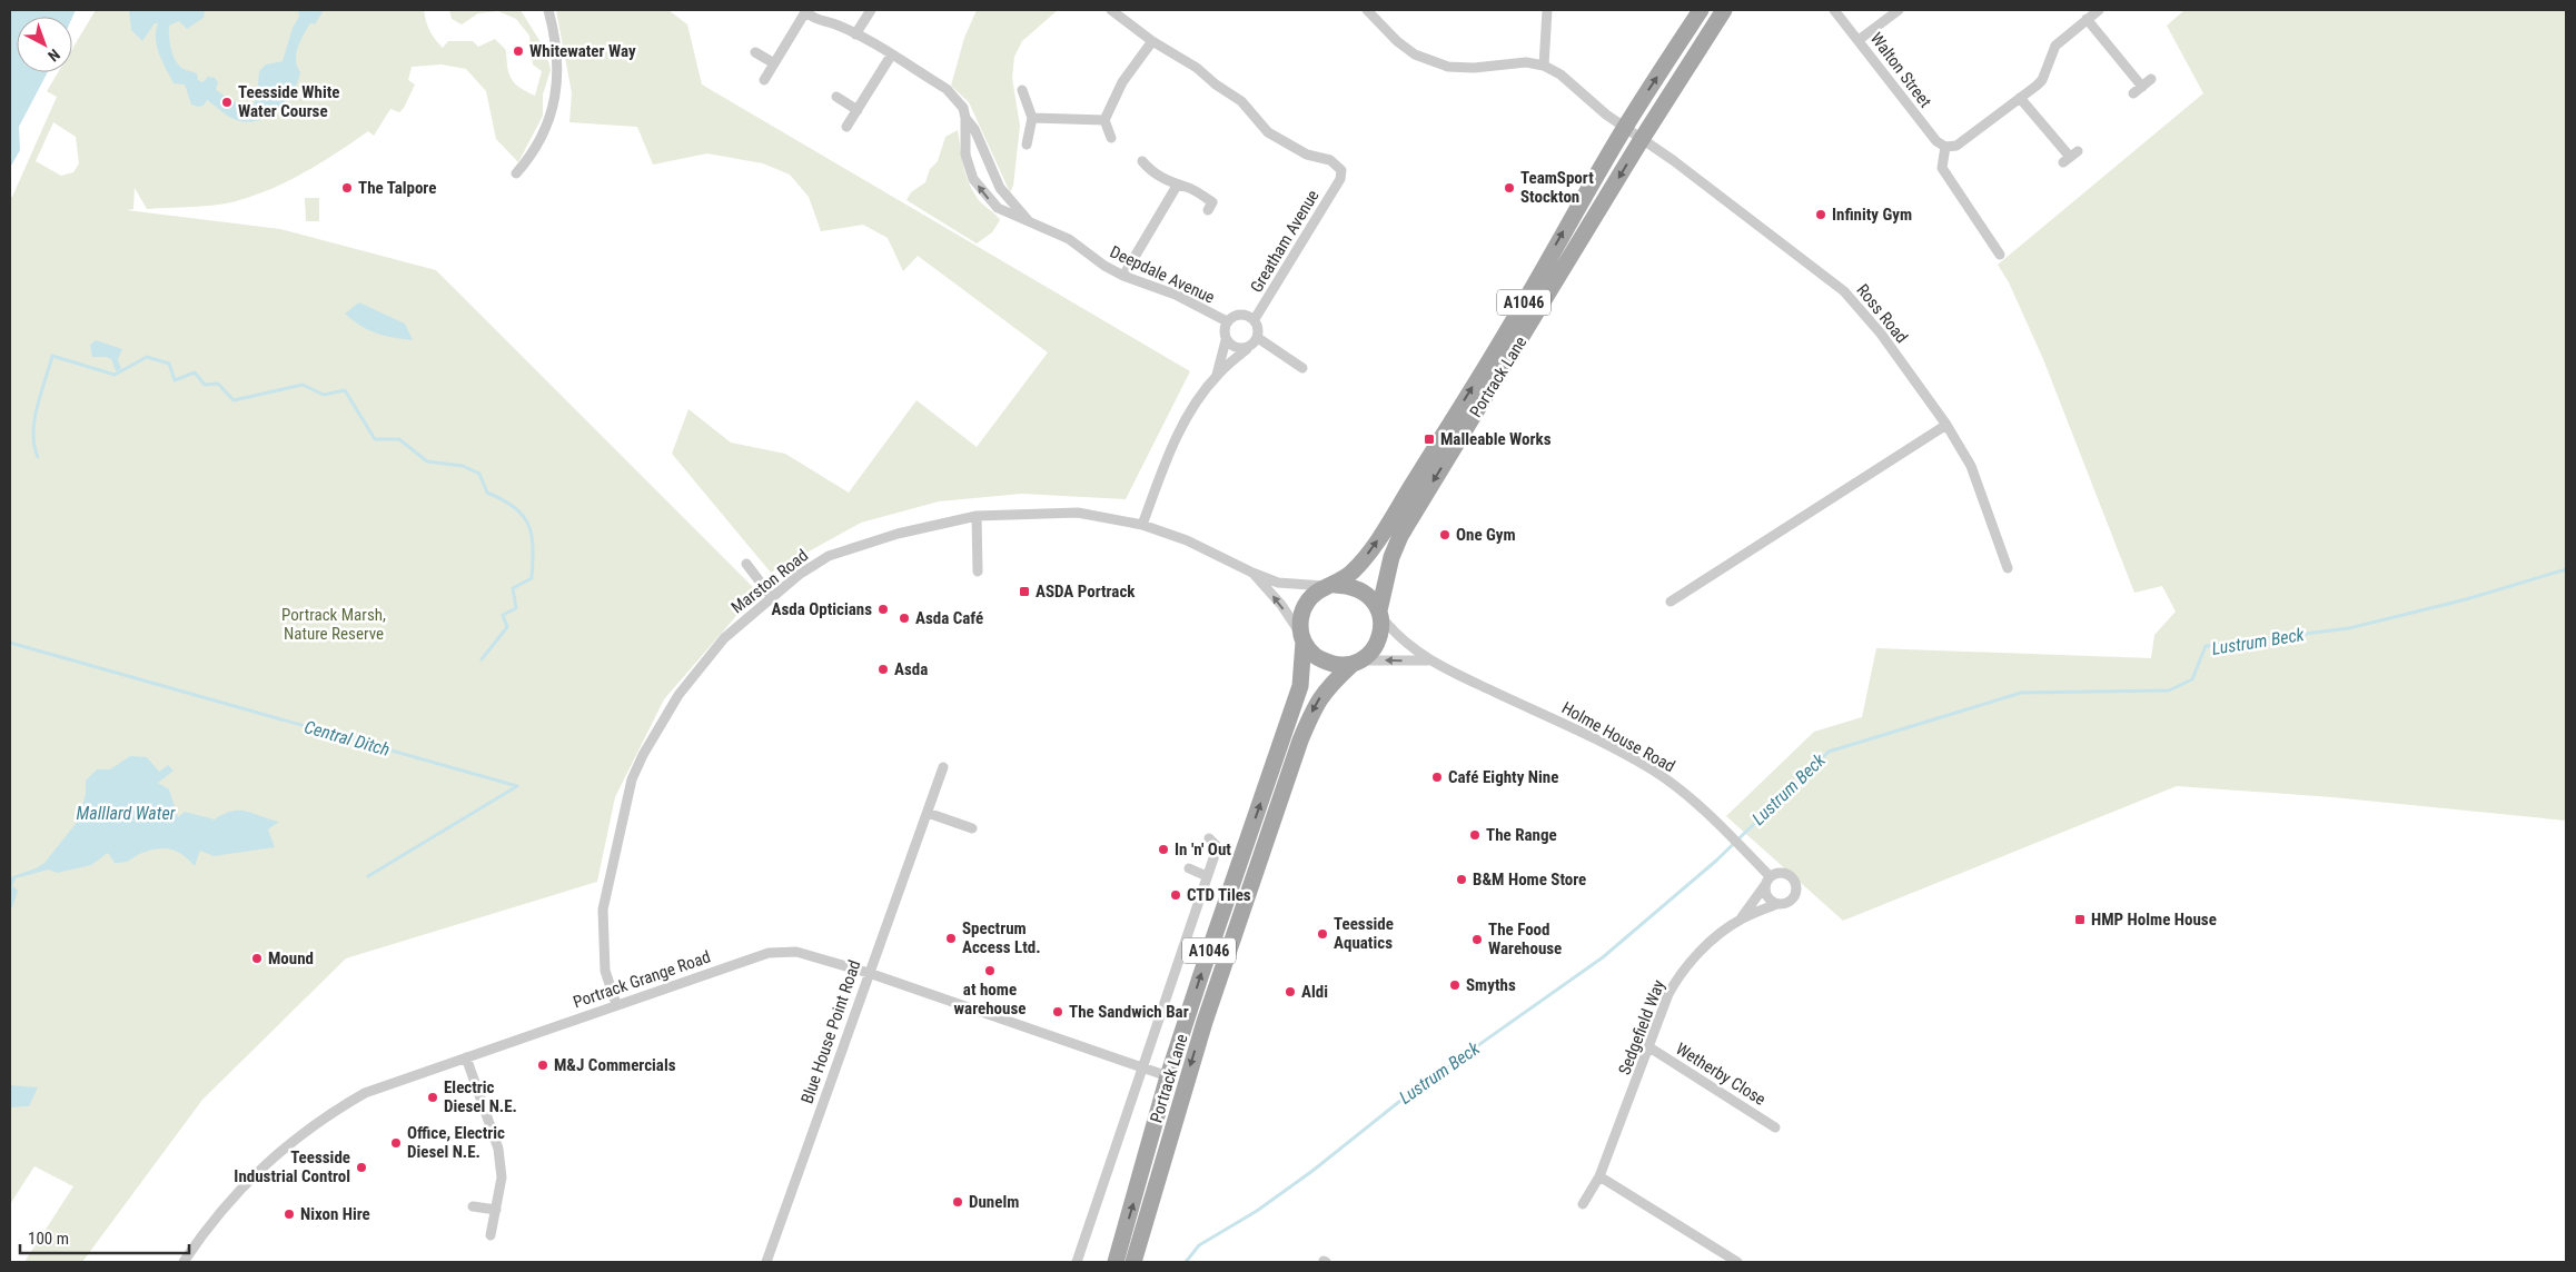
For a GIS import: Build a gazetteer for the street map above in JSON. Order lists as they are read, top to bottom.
{
  "streets": {
    "main road": ["A1046", "Portrack Lane"],
    "street": [
      "Walton Street",
      "Greatham Avenue",
      "Deepdale Avenue",
      "Ross Road",
      "Marston Road",
      "Holme House Road",
      "Portrack Grange Road",
      "Sedgefield Way",
      "Blue House Point Road",
      "Wetherby Close"
    ]
  },
  "crossings": [
    ["Greatham Avenue", "Deepdale Avenue"],
    ["Ross Road", "Portrack Lane"],
    ["Portrack Lane", "Marston Road"],
    ["Portrack Lane", "Holme House Road"],
    ["Portrack Lane", "Portrack Grange Road"],
    ["Marston Road", "Holme House Road"],
    ["Marston Road", "Portrack Grange Road"],
    ["Holme House Road", "Sedgefield Way"],
    ["Portrack Grange Road", "Blue House Point Road"],
    ["Sedgefield Way", "Wetherby Close"]
  ],
  "water": ["Lustrum Beck", "Central Ditch", "Malllard Water"],
  "parks": ["Portrack Marsh, Nature Reserve"],
  "places": {
    "other": [
      "Whitewater Way",
      "Teesside White Water Course",
      "The Talpore",
      "TeamSport Stockton",
      "Infinity Gym",
      "One Gym",
      "Asda Opticians",
      "Asda Café",
      "Asda",
      "Café Eighty Nine",
      "The Range",
      "In 'n' Out",
      "B&M Home Store",
      "CTD Tiles",
      "Teesside Aquatics",
      "Spectrum Access Ltd.",
      "The Food Warehouse",
      "Mound",
      "at home warehouse",
      "Smyths",
      "Aldi",
      "The Sandwich Bar",
      "M&J Commercials",
      "Electric Diesel N.E.",
      "Office, Electric Diesel N.E.",
      "Teesside Industrial Control",
      "Dunelm",
      "Nixon Hire"
    ],
    "transit": ["Malleable Works", "ASDA Portrack", "HMP Holme House"]
  },
  "scale_bar": "100 m",
  "north": "bottom right"
}
